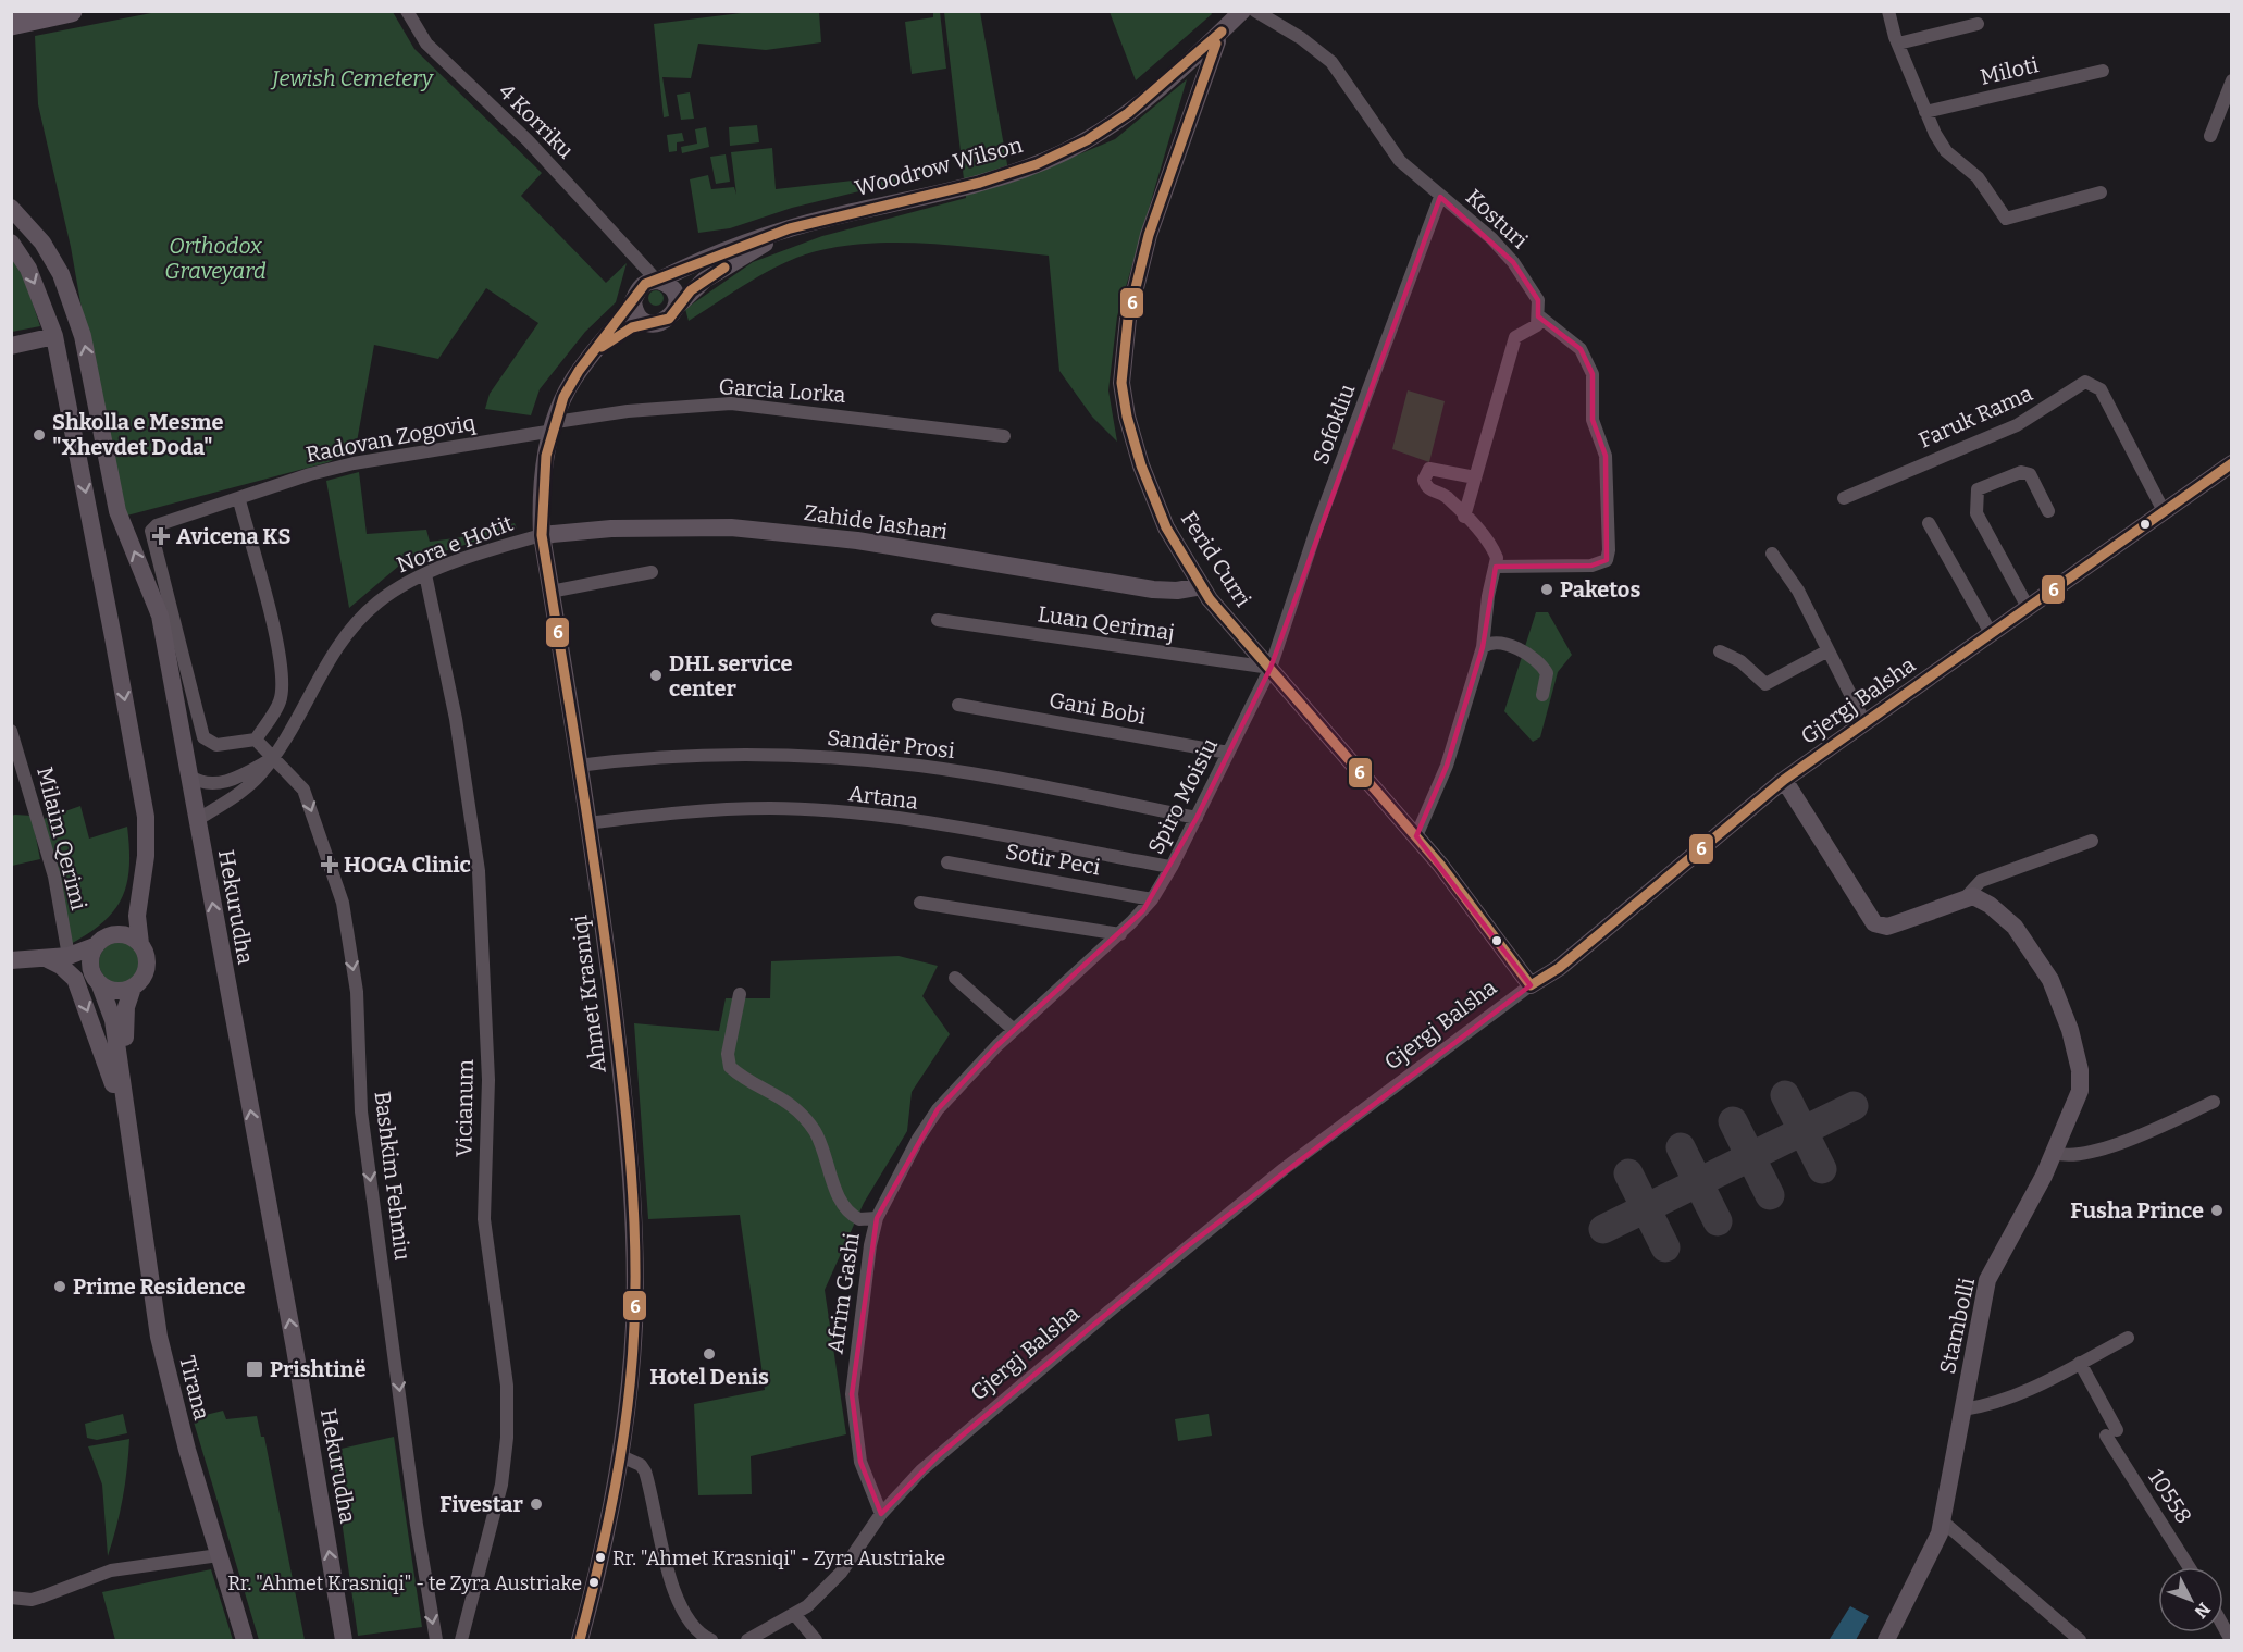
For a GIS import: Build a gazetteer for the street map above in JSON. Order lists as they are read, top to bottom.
{
  "streets": {
    "main road": [
      "Woodrow Wilson",
      "Zahide Jashari",
      "Ferid Curri",
      "Gjergj Balsha",
      "Hekurudha",
      "Ahmet Krasniqi",
      "Stambolli",
      "Tirana"
    ],
    "street": [
      "Miloti",
      "4 Korriku",
      "Kosturi",
      "Garcia Lorka",
      "Faruk Rama",
      "Sofokliu",
      "Radovan Zogoviq",
      "Nora e Hotit",
      "Luan Qerimaj",
      "Gani Bobi",
      "Sandër Prosi",
      "Spiro Moisiu",
      "Artana",
      "Milaim Qerimi",
      "Sotir Peci",
      "Vicianum",
      "Bashkim Fehmiu",
      "Afrim Gashi",
      "10558"
    ]
  },
  "crossings": [
    ["4 Korriku", "Ahmet Krasniqi"],
    ["Woodrow Wilson", "Ferid Curri"],
    ["Woodrow Wilson", "Ahmet Krasniqi"],
    ["Kosturi", "Sofokliu"],
    ["Garcia Lorka", "Radovan Zogoviq"],
    ["Garcia Lorka", "Ahmet Krasniqi"],
    ["Faruk Rama", "Gjergj Balsha"],
    ["Sofokliu", "Ferid Curri"],
    ["Sofokliu", "Luan Qerimaj"],
    ["Sofokliu", "Spiro Moisiu"],
    ["Radovan Zogoviq", "Ahmet Krasniqi"],
    ["Radovan Zogoviq", "Bashkim Fehmiu"],
    ["Zahide Jashari", "Nora e Hotit"],
    ["Zahide Jashari", "Ferid Curri"],
    ["Zahide Jashari", "Ahmet Krasniqi"],
    ["Nora e Hotit", "Hekurudha"],
    ["Nora e Hotit", "Ahmet Krasniqi"],
    ["Nora e Hotit", "Vicianum"],
    ["Nora e Hotit", "Bashkim Fehmiu"],
    ["Ferid Curri", "Luan Qerimaj"],
    ["Ferid Curri", "Gjergj Balsha"],
    ["Ferid Curri", "Spiro Moisiu"],
    ["Luan Qerimaj", "Spiro Moisiu"],
    ["Gjergj Balsha", "Afrim Gashi"],
    ["Gani Bobi", "Spiro Moisiu"],
    ["Sandër Prosi", "Spiro Moisiu"],
    ["Sandër Prosi", "Ahmet Krasniqi"],
    ["Spiro Moisiu", "Artana"],
    ["Spiro Moisiu", "Sotir Peci"],
    ["Spiro Moisiu", "Afrim Gashi"],
    ["Artana", "Ahmet Krasniqi"]
  ],
  "one_way": ["Bashkim Fehmiu"],
  "parks": ["Jewish Cemetery", "Orthodox Graveyard"],
  "places": {
    "other": [
      "Shkolla e Mesme \"Xhevdet Doda\"",
      "Paketos",
      "DHL service center",
      "Fusha Prince",
      "Prime Residence",
      "Hotel Denis",
      "Fivestar",
      "Rr. \"Ahmet Krasniqi\" - Zyra Austriake",
      "Rr. \"Ahmet Krasniqi\" - te Zyra Austriake"
    ],
    "health": ["Avicena KS", "HOGA Clinic"],
    "transit": ["Prishtinë"]
  },
  "lines": ["transit line 6"],
  "north": "bottom right"
}
